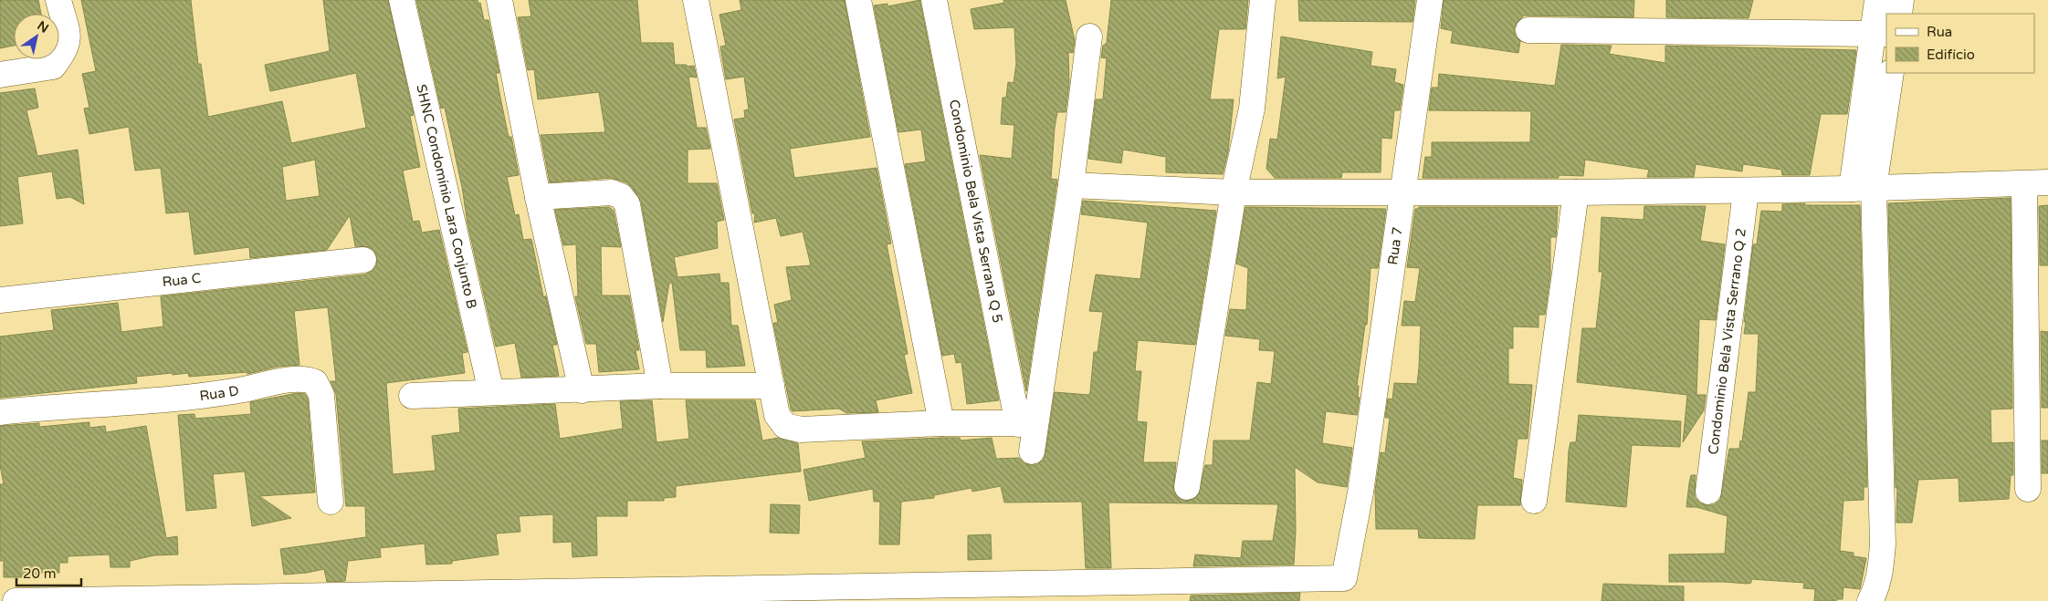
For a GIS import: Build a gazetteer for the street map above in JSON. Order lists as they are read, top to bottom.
{
  "streets": {
    "street": [
      "SHNC Condomínio Lara Conjunto B",
      "Condominio Bela Vista Serrana Q 5",
      "Rua 7",
      "Rua C",
      "Condominio Bela Vista Serrano Q 2",
      "Rua D"
    ]
  },
  "legend": ["Rua", "Edifício"],
  "scale_bar": "20 m",
  "north": "top right"
}
